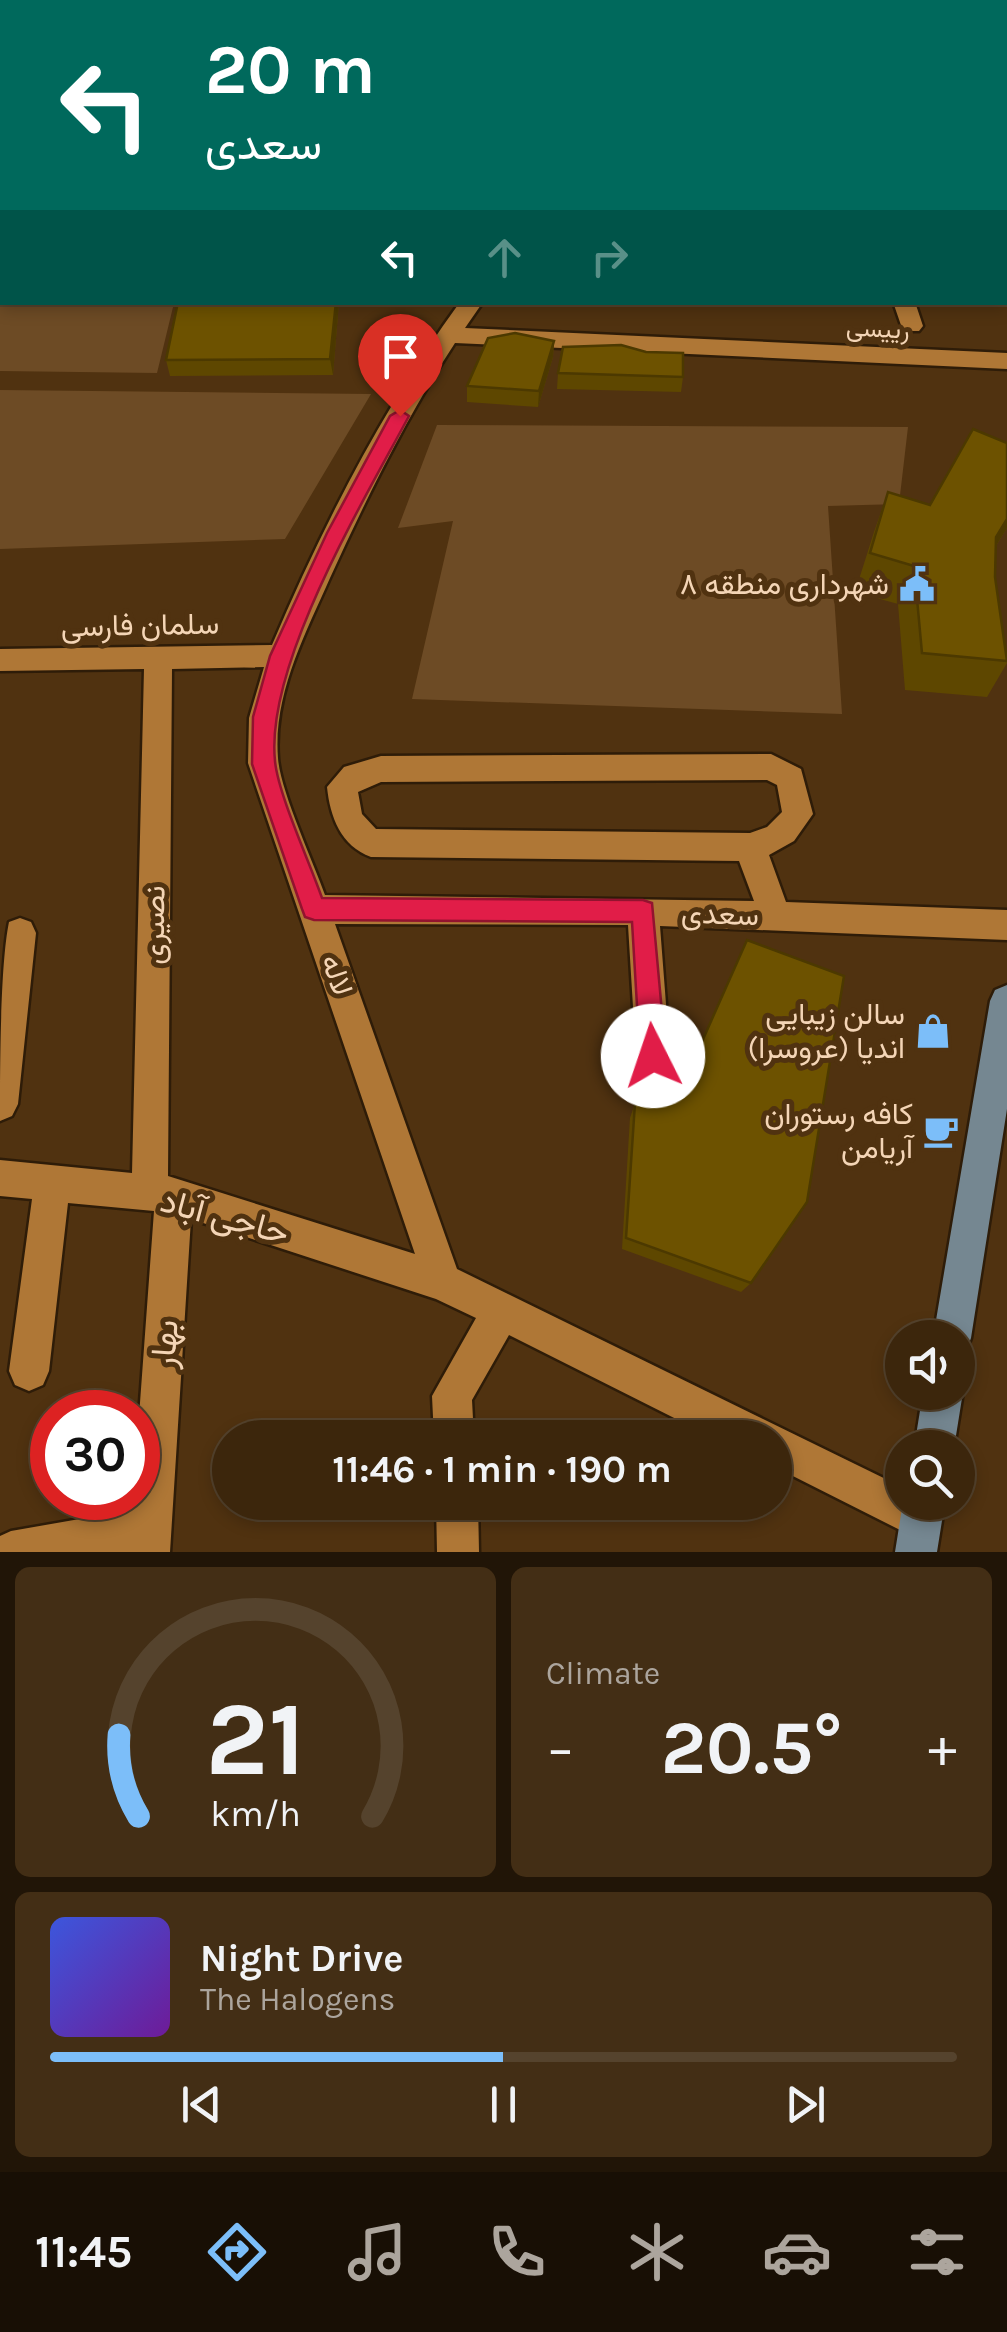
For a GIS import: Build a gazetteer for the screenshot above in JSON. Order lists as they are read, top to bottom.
{
  "streets": {
    "street": [
      "رییسی",
      "سلمان فارسی",
      "سعدی",
      "نصیری",
      "لاله",
      "حاجی آباد",
      "بهار"
    ]
  },
  "crossings": [
    ["رییسی", "لاله"],
    ["سلمان فارسی", "نصیری"],
    ["سلمان فارسی", "لاله"],
    ["سعدی", "لاله"],
    ["نصیری", "حاجی آباد"],
    ["نصیری", "بهار"],
    ["لاله", "حاجی آباد"],
    ["حاجی آباد", "بهار"]
  ],
  "places": {
    "public building": ["شهرداری منطقه ۸"],
    "shop": ["سالن زیبایی اندیا (عروسرا)"],
    "cafe": ["کافه رستوران آریامن"]
  },
  "page": {
    "turn": ["20 m", "سعدی"],
    "limit": "30",
    "trip": "11:46 · 1 min · 190 m",
    "tile": "Climate",
    "heat": ["−", "20.5°", "+"],
    "song": ["Night Drive", "The Halogens"],
    "tabs": "11:45",
    "gauge": ["21", "km/h"]
  }
}
